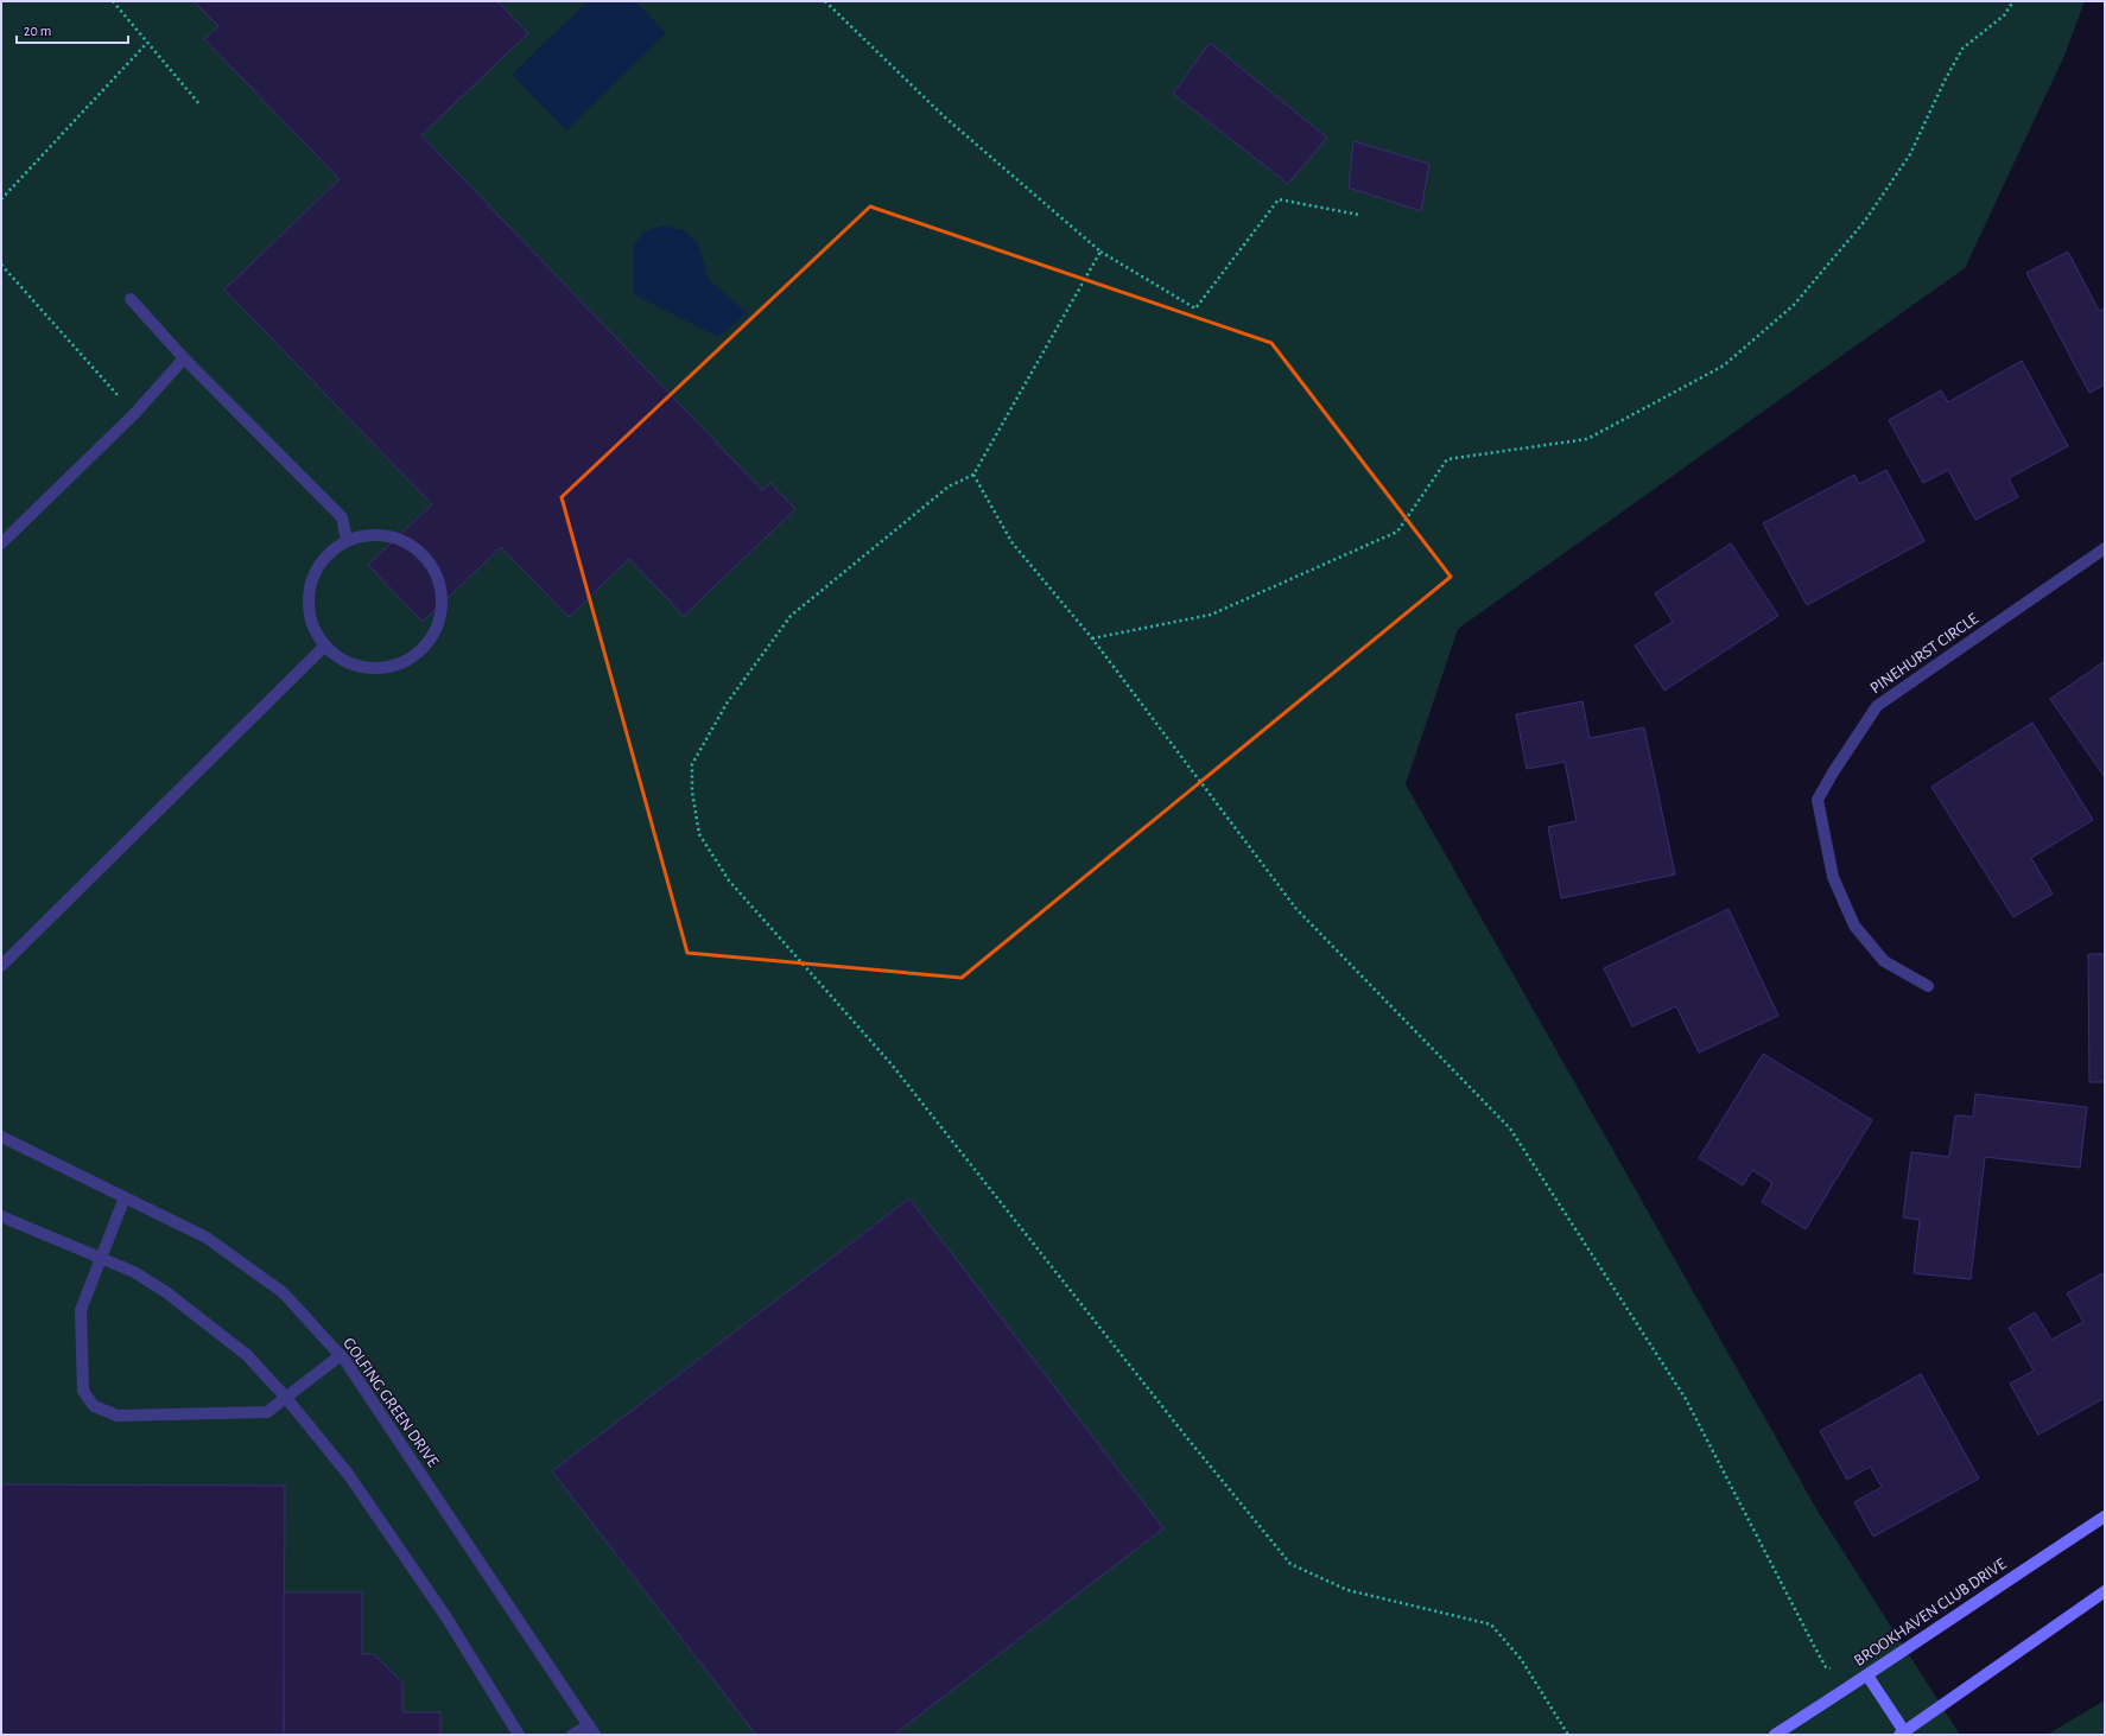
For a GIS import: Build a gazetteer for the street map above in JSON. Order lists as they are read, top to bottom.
{
  "streets": {
    "main road": ["BROOKHAVEN CLUB DRIVE"],
    "street": ["PINEHURST CIRCLE", "GOLFING GREEN DRIVE"]
  },
  "scale_bar": "20 m"
}
